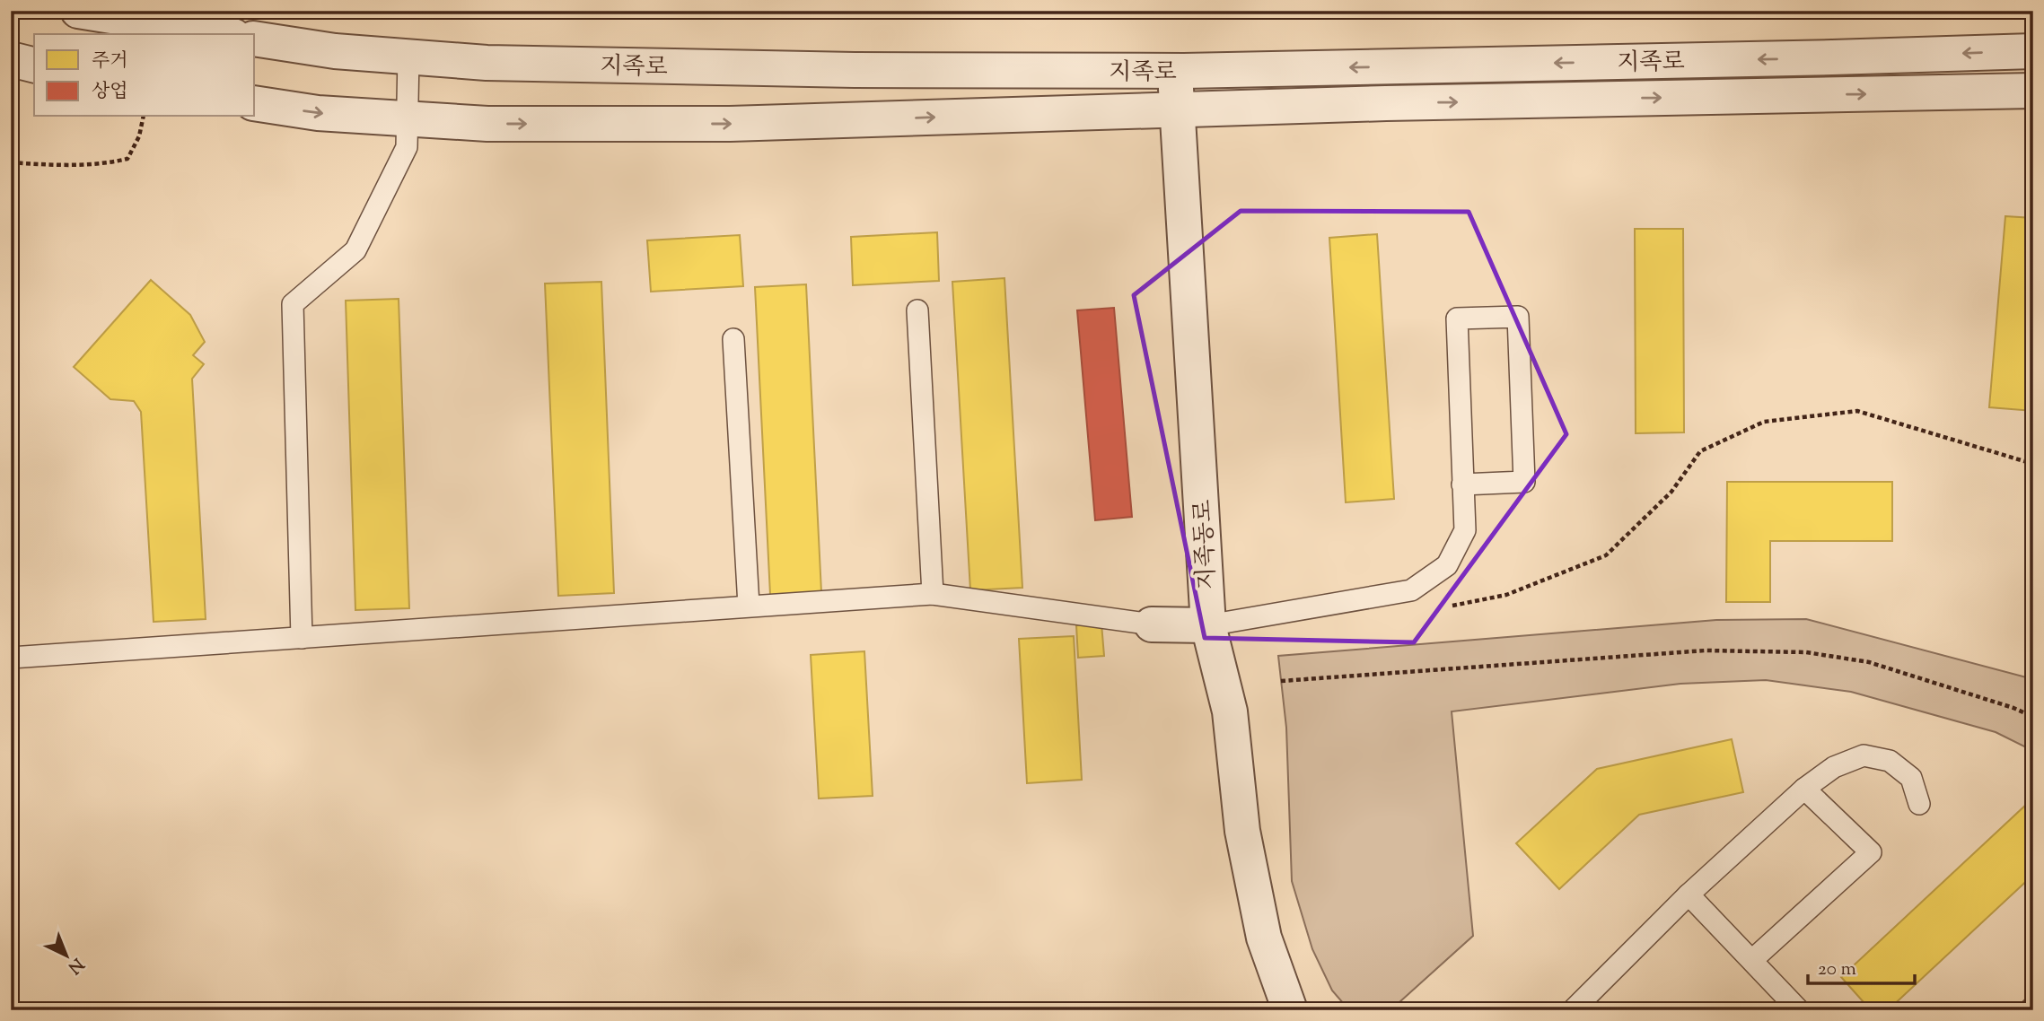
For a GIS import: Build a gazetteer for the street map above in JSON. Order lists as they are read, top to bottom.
{
  "streets": {
    "street": ["지족로", "지족동로"]
  },
  "crossings": [
    ["지족로", "지족동로"]
  ],
  "legend": ["주거", "상업"],
  "scale_bar": "20 m",
  "north": "bottom right"
}
